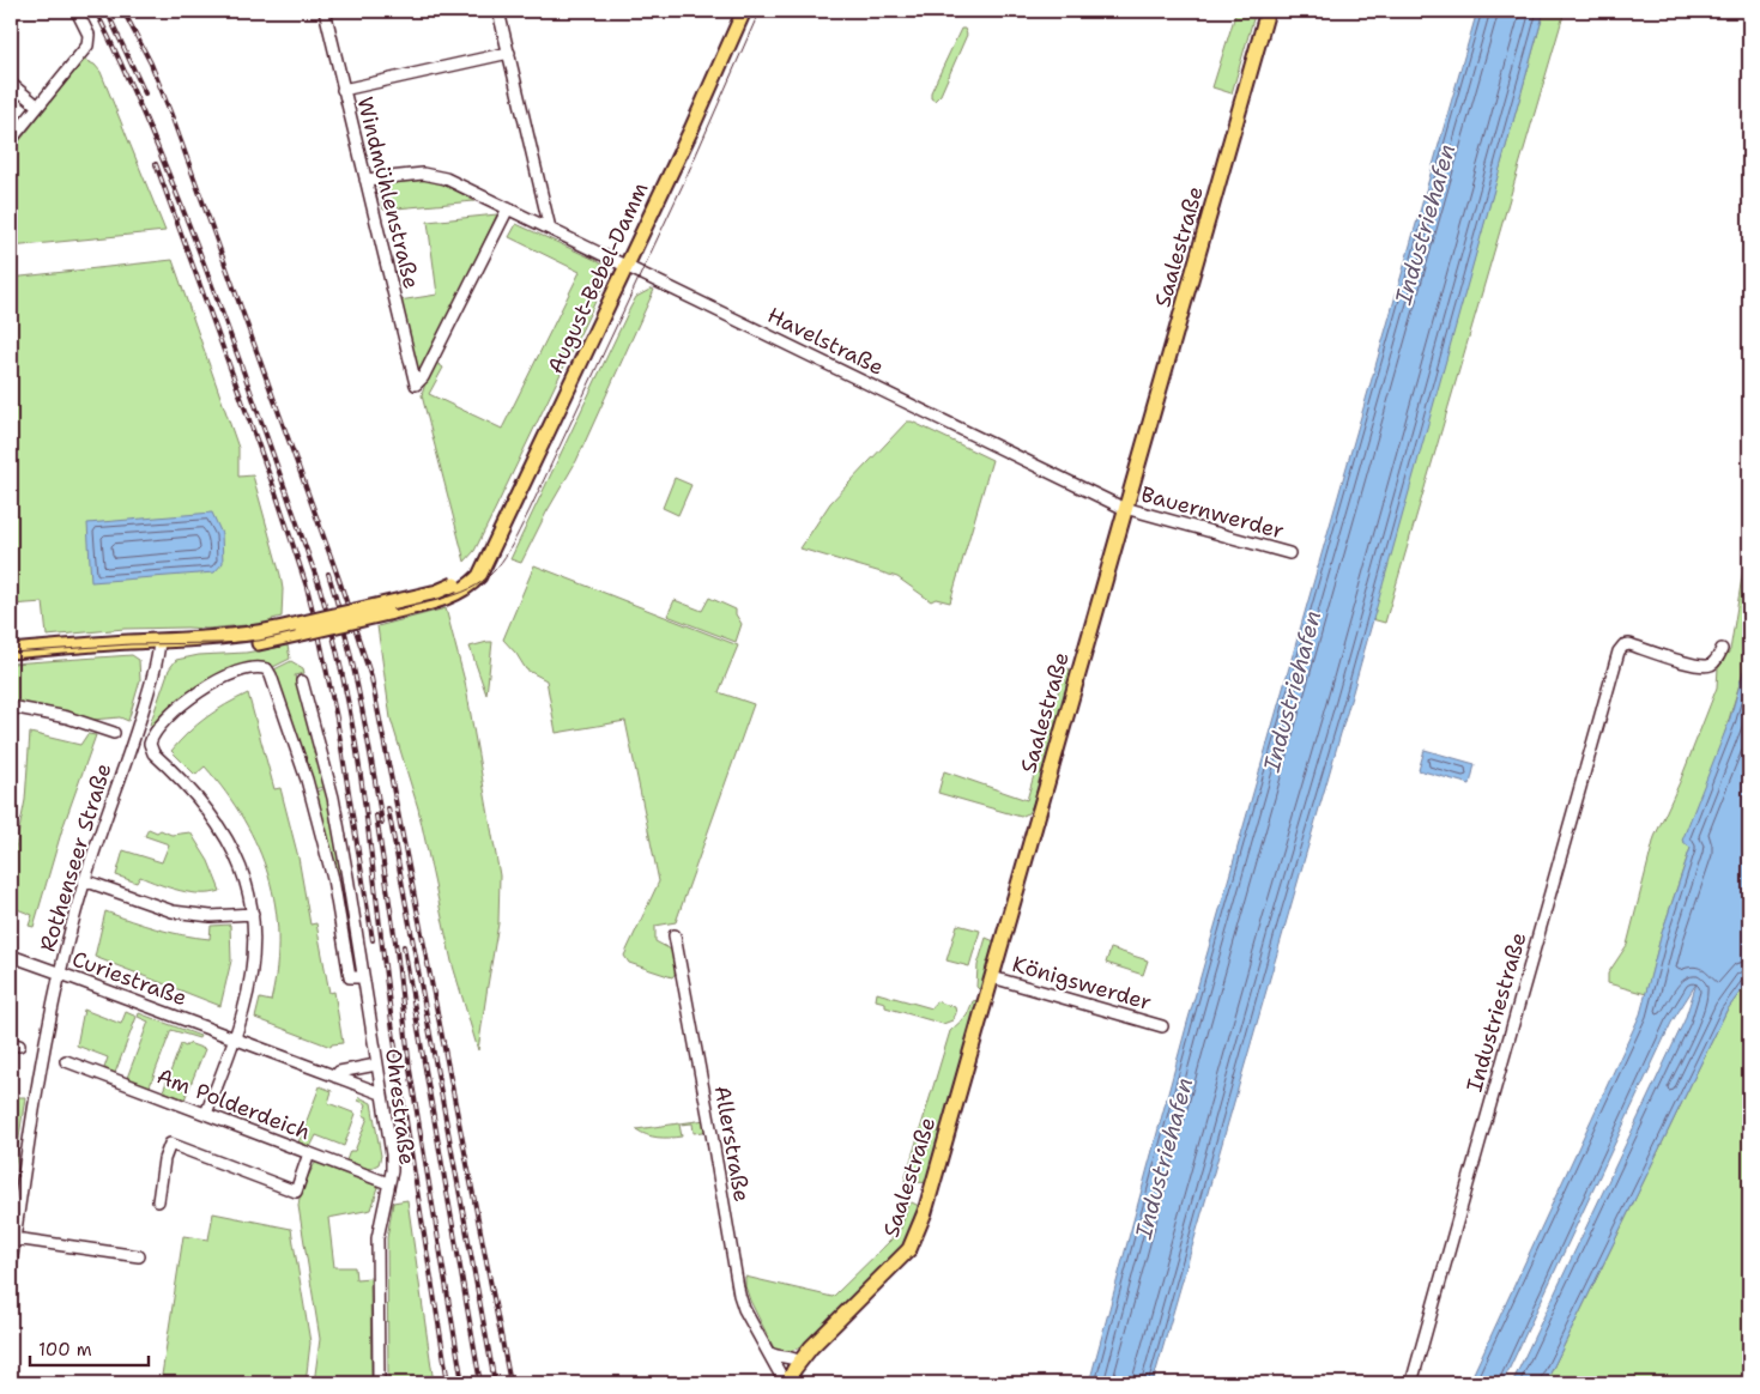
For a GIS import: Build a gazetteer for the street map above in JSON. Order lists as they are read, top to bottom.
{
  "streets": {
    "main road": ["Saalestraße", "August-Bebel-Damm"],
    "street": [
      "Windmühlenstraße",
      "Havelstraße",
      "Bauernwerder",
      "Rothenseer Straße",
      "Curiestraße",
      "Königswerder",
      "Industriestraße",
      "Am Polderdeich",
      "Ohrestraße",
      "Allerstraße"
    ]
  },
  "crossings": [
    ["Windmühlenstraße", "Havelstraße"],
    ["Saalestraße", "Havelstraße"],
    ["Saalestraße", "Bauernwerder"],
    ["Saalestraße", "Königswerder"],
    ["Saalestraße", "Allerstraße"],
    ["August-Bebel-Damm", "Havelstraße"],
    ["August-Bebel-Damm", "Rothenseer Straße"],
    ["Havelstraße", "Bauernwerder"],
    ["Rothenseer Straße", "Curiestraße"],
    ["Curiestraße", "Ohrestraße"],
    ["Am Polderdeich", "Ohrestraße"]
  ],
  "water": ["Industriehafen"],
  "scale_bar": "100 m"
}
